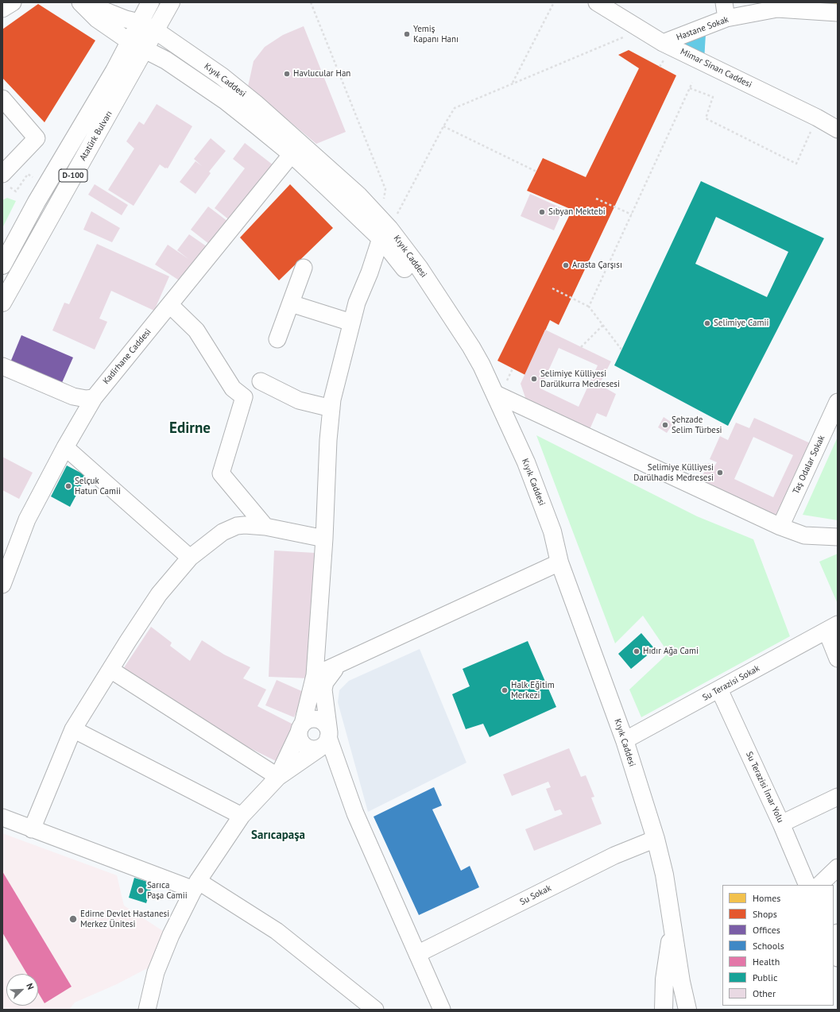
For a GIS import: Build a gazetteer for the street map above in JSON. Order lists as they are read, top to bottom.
{
  "streets": {
    "main road": ["Kıyık Caddesi", "Atatürk Bulvarı", "D-100"],
    "street": [
      "Hastane Sokak",
      "Mimar Sinan Caddesi",
      "Kadirhane Caddesi",
      "Taş Odalar Sokak",
      "Su Terazisi Sokak",
      "Su Terazisi İmar Yolu",
      "Su Sokak"
    ]
  },
  "crossings": [
    ["Hastane Sokak", "Mimar Sinan Caddesi"],
    ["Kıyık Caddesi", "Atatürk Bulvarı"],
    ["Kıyık Caddesi", "Kadirhane Caddesi"],
    ["Kıyık Caddesi", "Su Terazisi Sokak"],
    ["Kıyık Caddesi", "Su Sokak"],
    ["Su Terazisi Sokak", "Su Terazisi İmar Yolu"]
  ],
  "districts": ["Edirne", "Sarıcapaşa"],
  "places": [
    "Yemiş Kapanı Hanı",
    "Havlucular Han",
    "Sıbyan Mektebi",
    "Arasta Çarşısı",
    "Selimiye Camii",
    "Selimiye Külliyesi Darülkurra Medresesi",
    "Şehzade Selim Türbesi",
    "Selimiye Külliyesi Darülhadis Medresesi",
    "Selçuk Hatun Camii",
    "Hıdır Ağa Cami",
    "Halk Eğitim Merkezi",
    "Sarıca Paşa Camii",
    "Edirne Devlet Hastanesi Merkez Ünitesi"
  ],
  "legend": [
    "Homes",
    "Shops",
    "Offices",
    "Schools",
    "Health",
    "Public",
    "Other"
  ],
  "north": "top right"
}
